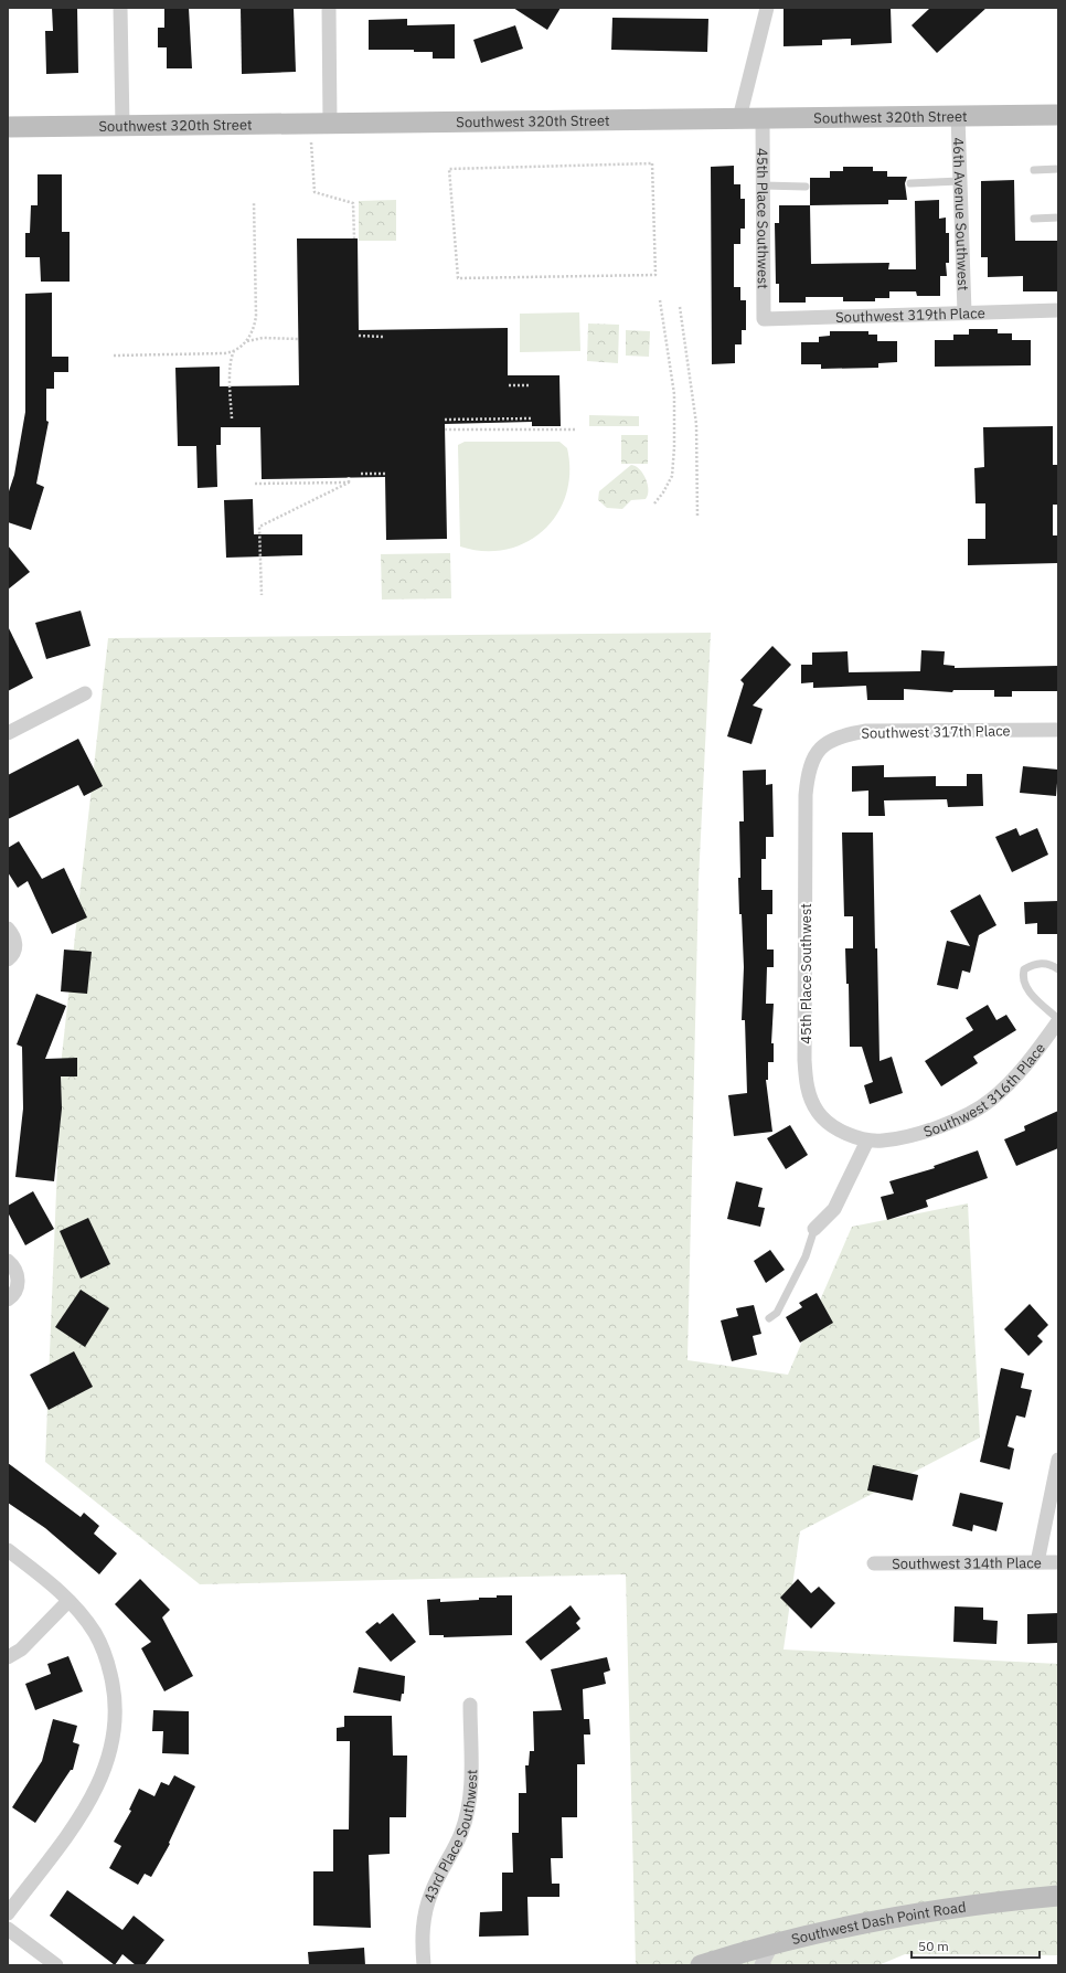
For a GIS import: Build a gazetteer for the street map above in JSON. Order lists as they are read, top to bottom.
{
  "streets": {
    "main road": ["Southwest 320th Street", "Southwest Dash Point Road"],
    "street": [
      "46th Avenue Southwest",
      "45th Place Southwest",
      "Southwest 319th Place",
      "Southwest 317th Place",
      "Southwest 316th Place",
      "Southwest 314th Place",
      "43rd Place Southwest"
    ]
  },
  "crossings": [
    ["Southwest 320th Street", "46th Avenue Southwest"],
    ["Southwest 320th Street", "45th Place Southwest"],
    ["46th Avenue Southwest", "Southwest 319th Place"],
    ["45th Place Southwest", "Southwest 319th Place"],
    ["45th Place Southwest", "Southwest 317th Place"],
    ["45th Place Southwest", "Southwest 316th Place"]
  ],
  "scale_bar": "50 m"
}
